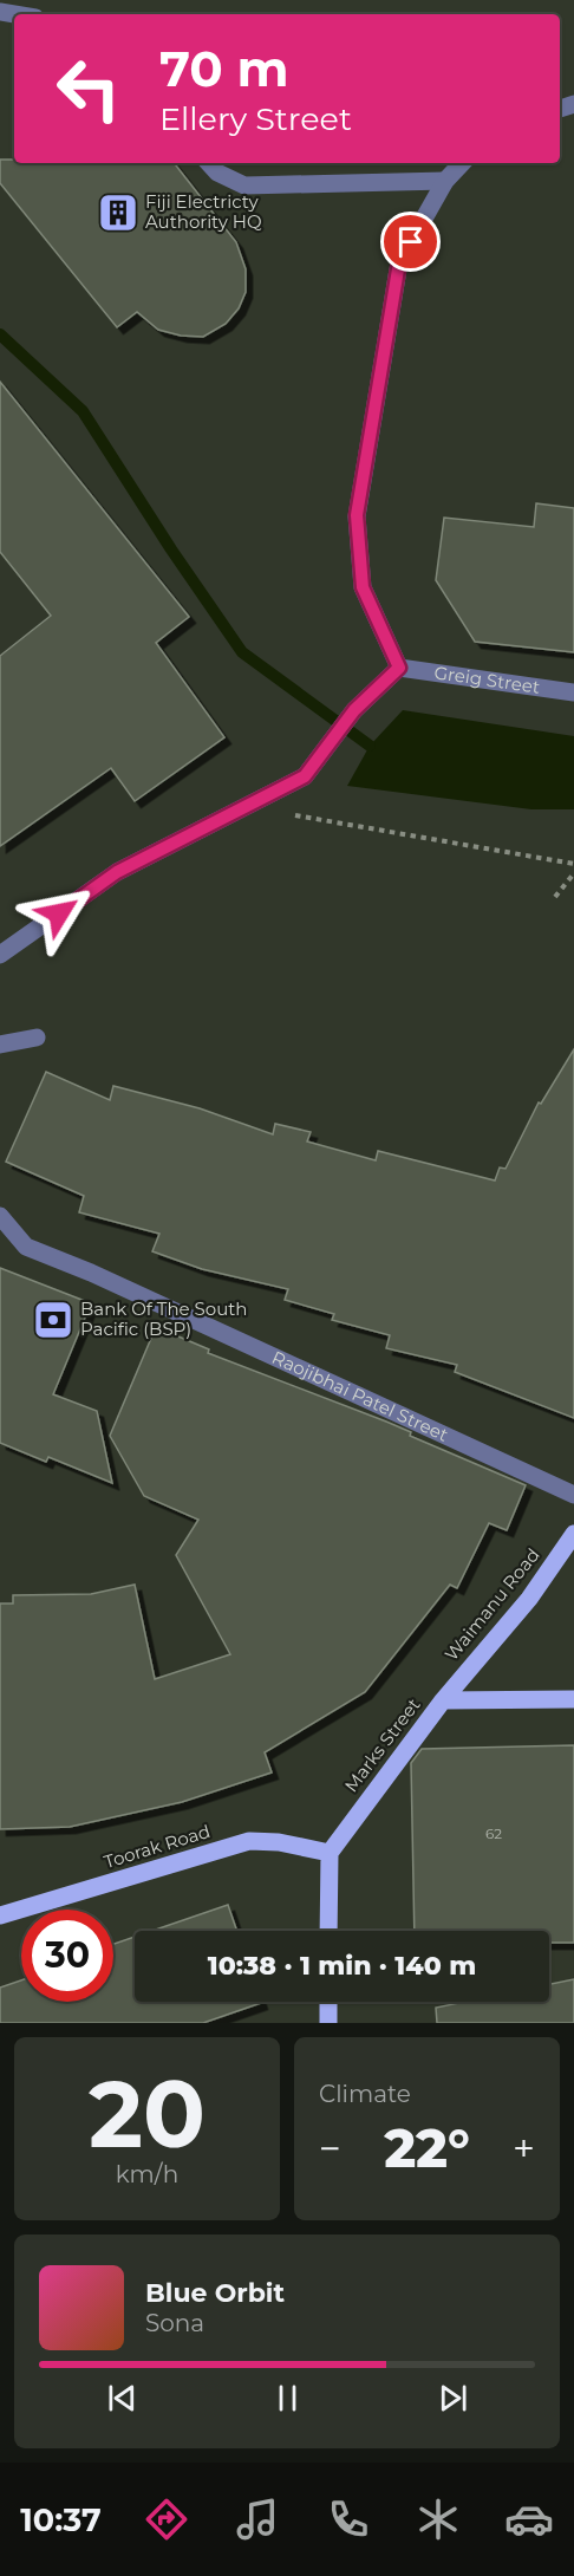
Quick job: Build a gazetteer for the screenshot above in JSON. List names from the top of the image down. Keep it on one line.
{"streets":{"main road":["Waimanu Road","Marks Street","Toorak Road"],"street":["Greig Street","Raojibhai Patel Street"]},"crossings":[["Waimanu Road","Marks Street"],["Marks Street","Toorak Road"]],"places":{"building":["Fiji Electricty Authority HQ"],"bank":["Bank Of The South Pacific (BSP)"]},"house_numbers":["62"],"page":{"turn":["70 m","Ellery Street"],"limit":"30","trip":"10:38 · 1 min · 140 m","tile":[["20","km/h"],"Climate"],"heat":["−","22°","+"],"song":["Blue Orbit","Sona"],"tabs":"10:37"}}
